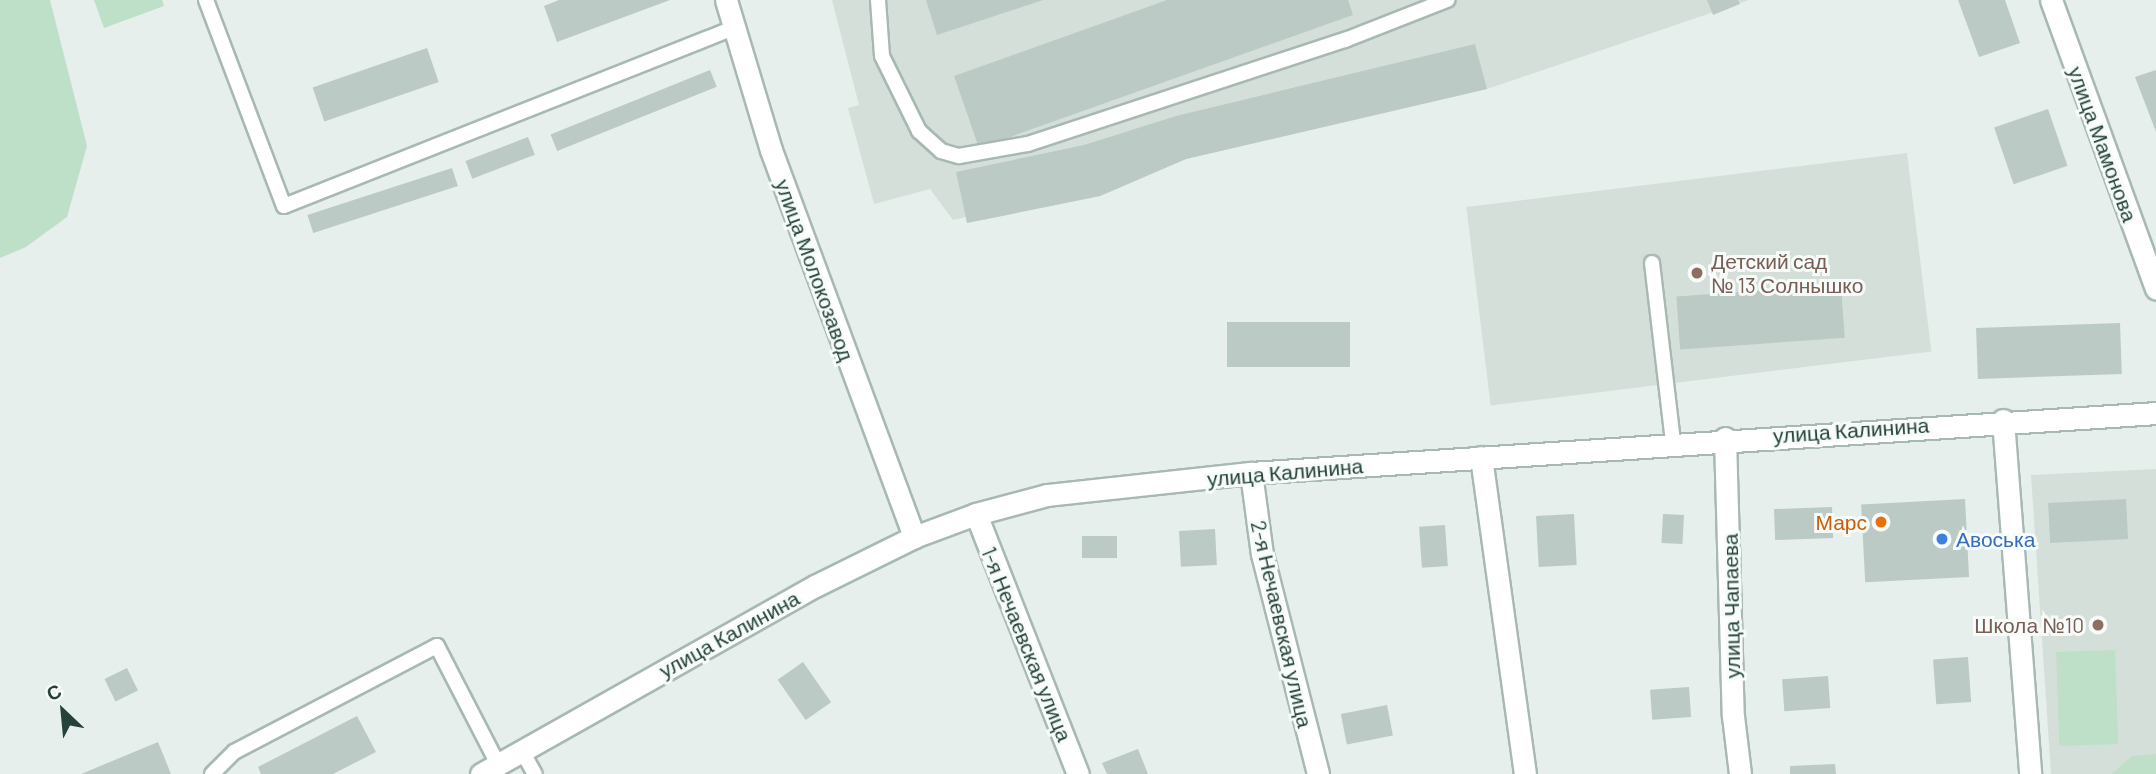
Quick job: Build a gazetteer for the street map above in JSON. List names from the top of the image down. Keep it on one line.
{"streets":{"street":["улица Мамонова","улица Молокозавод","улица Калинина","улица Чапаева","2-я Нечаевская улица","1-я Нечаевская улица"]},"crossings":[["улица Молокозавод","улица Калинина"],["улица Калинина","улица Чапаева"],["улица Калинина","2-я Нечаевская улица"],["улица Калинина","1-я Нечаевская улица"]],"places":["Детский сад № 13 Солнышко","Марс","Авоська","Школа №10"],"north":"top left"}
